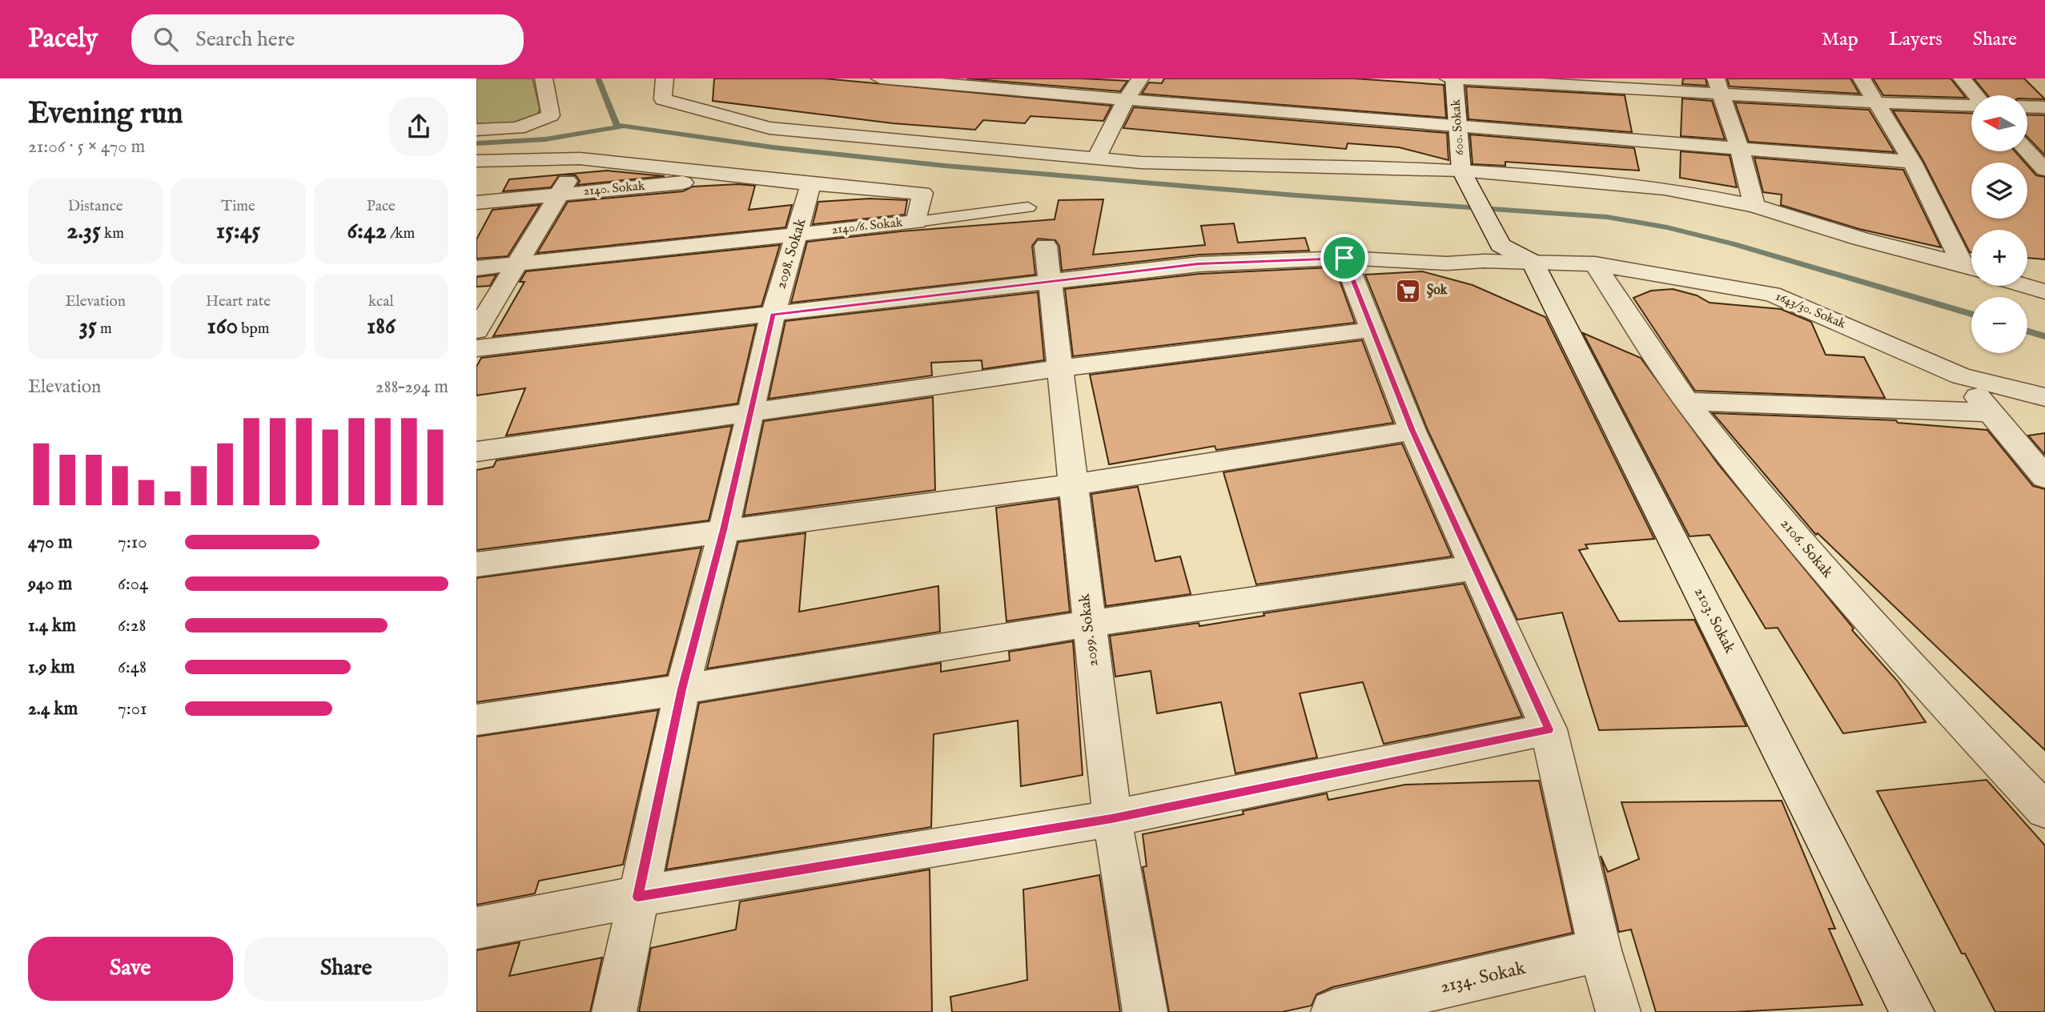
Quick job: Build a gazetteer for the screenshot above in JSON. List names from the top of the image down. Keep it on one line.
{"streets":{"street":["600. Sokak","2140. Sokak","2140/6. Sokak","2098. Sokak","1643/30. Sokak","2106. Sokak","2103. Sokak","2099. Sokak","2134. Sokak"]},"crossings":[["2140. Sokak","2140/6. Sokak"],["2140/6. Sokak","2098. Sokak"],["2098. Sokak","1643/30. Sokak"],["1643/30. Sokak","2106. Sokak"],["1643/30. Sokak","2103. Sokak"],["1643/30. Sokak","2099. Sokak"]],"places":{"supermarket":["Şok"]},"north":"left","page":{"header":"Pacely","search":"Search here","nav":["Map","Layers","Share"],"heading":["Evening run","21:06 · 5 × 470 m"],"map_buttons":["+","−"],"stats":[["Distance","2.35 km"],["Time","15:45"],["Pace","6:42 /km"],["Elevation","35 m"],["Heart rate","160 bpm"],["kcal","186"]],"chart":["Elevation","288–294 m"],"list":[{"name":"470 m","note":"7:10"},{"name":"940 m","note":"6:04"},{"name":"1.4 km","note":"6:28"},{"name":"1.9 km","note":"6:48"},{"name":"2.4 km","note":"7:01"}],"buttons":["Save","Share"]}}
